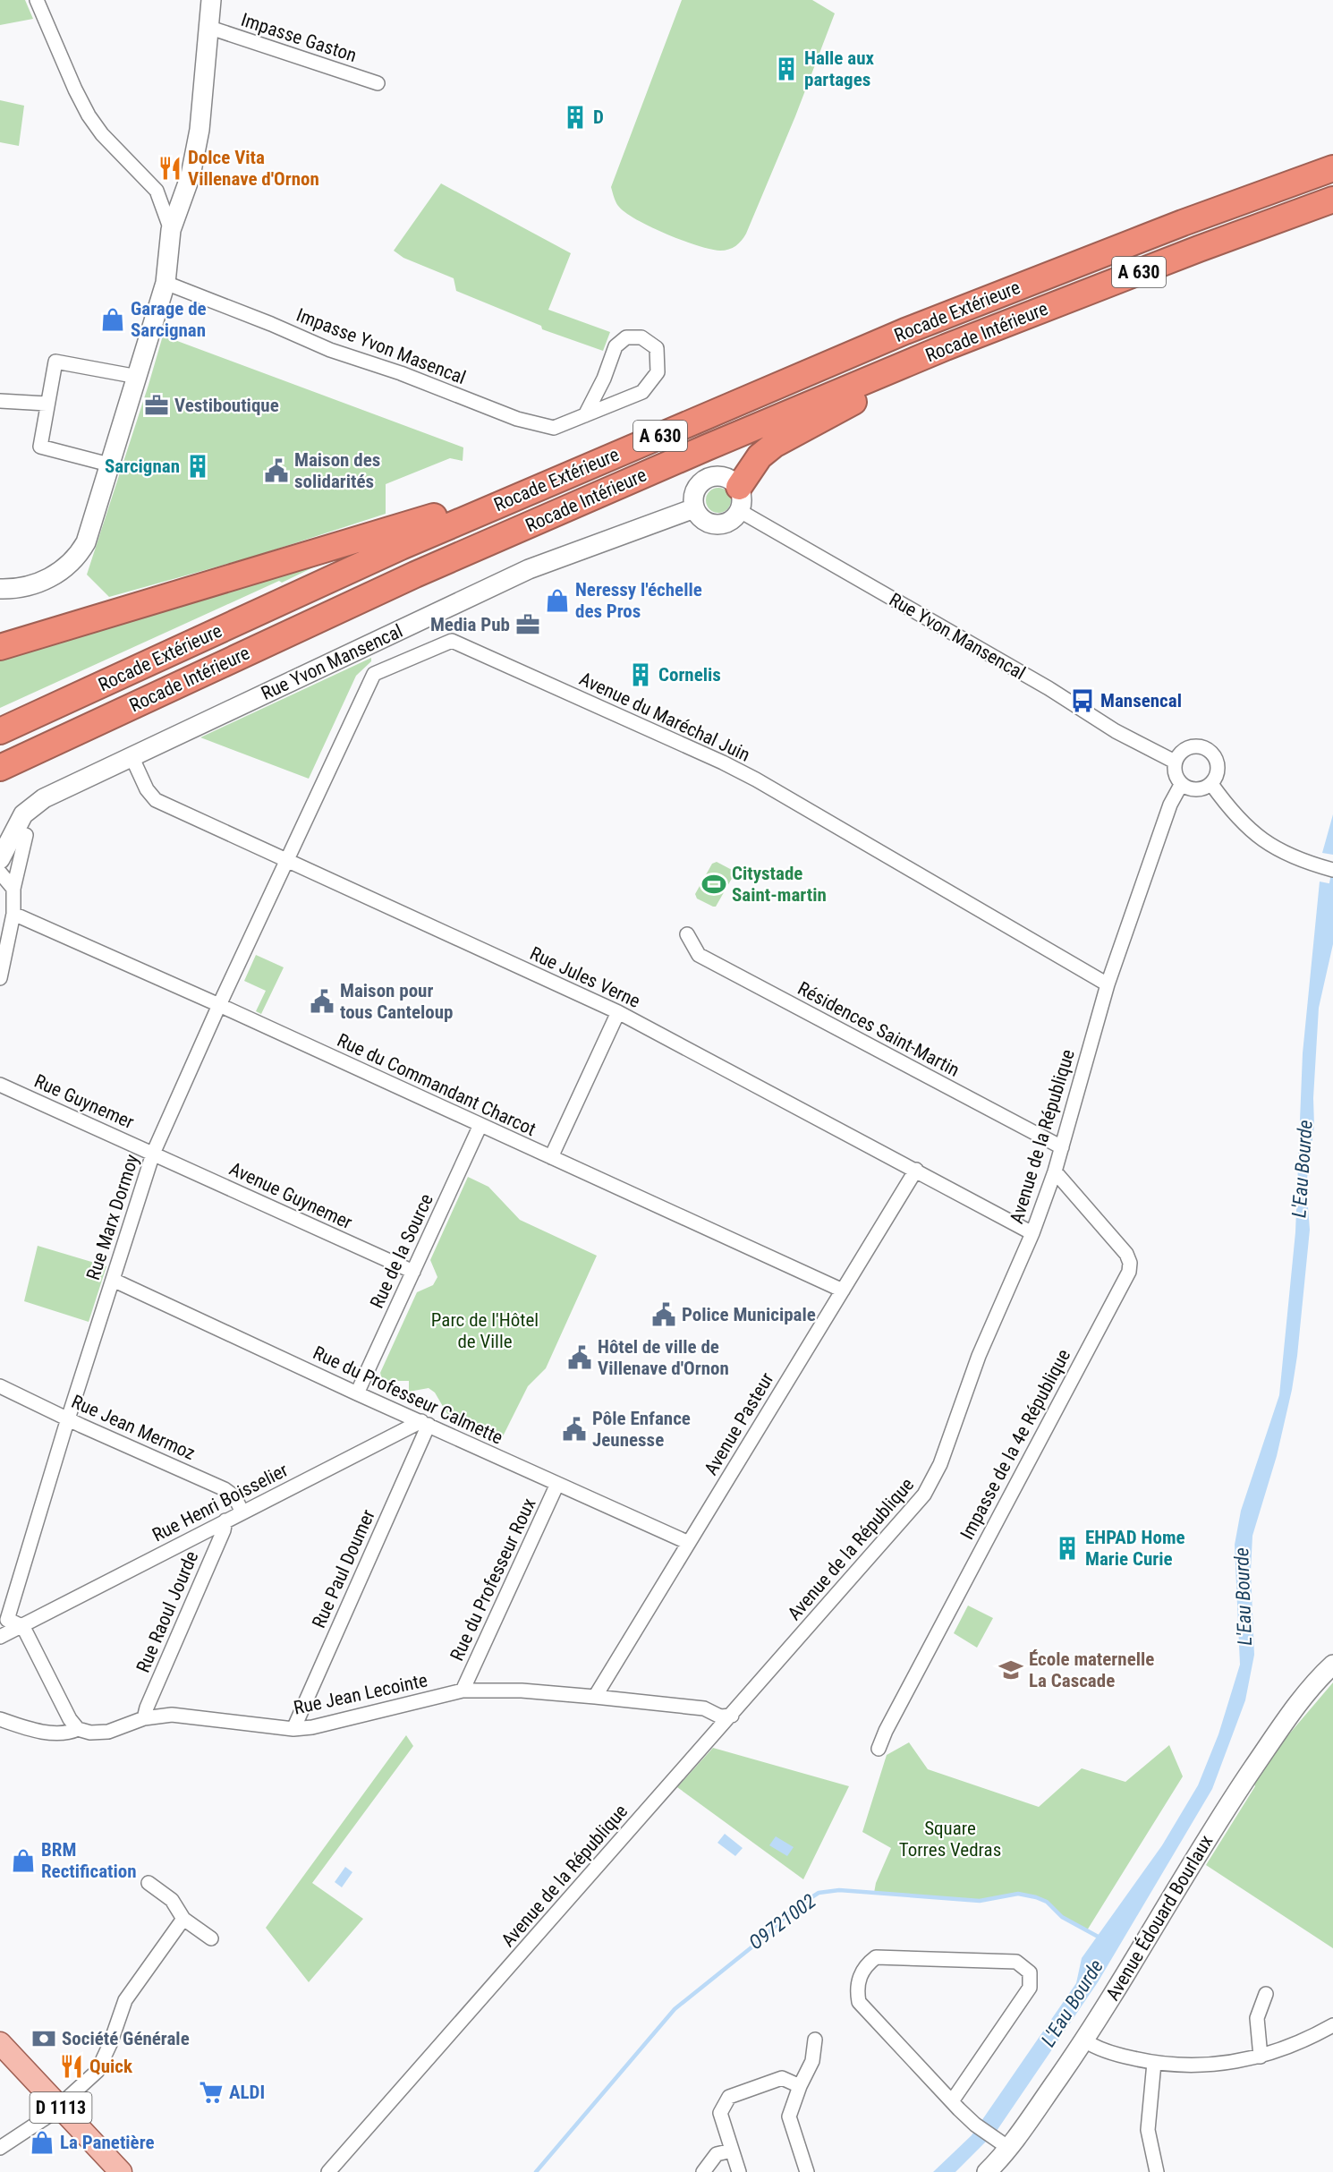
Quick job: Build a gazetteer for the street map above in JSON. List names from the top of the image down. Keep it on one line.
{"streets":{"highway":["A 630","Rocade Extérieure","Rocade Intérieure"],"main road":["D 1113"],"street":["Impasse Gaston","Impasse Yvon Masencal","Rue Yvon Mansencal","Avenue du Maréchal Juin","Rue Jules Verne","Résidences Saint-Martin","Rue du Commandant Charcot","Rue Guynemer","Avenue de la République","Avenue Guynemer","Rue Marx Dormoy","Rue de la Source","Rue du Professeur Calmette","Avenue Pasteur","Rue Jean Mermoz","Impasse de la 4e République","Rue Henri Boisselier","Rue Paul Doumer","Rue du Professeur Roux","Rue Raoul Jourde","Rue Jean Lecointe","Avenue Édouard Bourlaux"]},"crossings":[["Rue Yvon Mansencal","Rue Jules Verne"],["Rue Yvon Mansencal","Avenue de la République"],["Avenue du Maréchal Juin","Rue Jules Verne"],["Avenue du Maréchal Juin","Avenue de la République"],["Avenue du Maréchal Juin","Rue Marx Dormoy"],["Rue Jules Verne","Avenue de la République"],["Rue Jules Verne","Rue Marx Dormoy"],["Rue Jules Verne","Avenue Pasteur"],["Résidences Saint-Martin","Avenue de la République"],["Rue du Commandant Charcot","Rue Marx Dormoy"],["Rue du Commandant Charcot","Rue de la Source"],["Rue du Commandant Charcot","Avenue Pasteur"],["Rue Guynemer","Avenue Guynemer"],["Rue Guynemer","Rue Marx Dormoy"],["Avenue de la République","Impasse de la 4e République"],["Avenue de la République","Rue Jean Lecointe"],["Avenue Guynemer","Rue Marx Dormoy"],["Avenue Guynemer","Rue de la Source"],["Rue Marx Dormoy","Rue du Professeur Calmette"],["Rue Marx Dormoy","Rue Jean Mermoz"],["Rue de la Source","Rue du Professeur Calmette"],["Rue du Professeur Calmette","Avenue Pasteur"],["Rue du Professeur Calmette","Rue Henri Boisselier"],["Rue du Professeur Calmette","Rue Paul Doumer"],["Rue du Professeur Calmette","Rue du Professeur Roux"],["Avenue Pasteur","Rue Jean Lecointe"],["Rue Jean Mermoz","Rue Henri Boisselier"],["Rue Henri Boisselier","Rue Paul Doumer"],["Rue Henri Boisselier","Rue Raoul Jourde"],["Rue Paul Doumer","Rue Jean Lecointe"],["Rue du Professeur Roux","Rue Jean Lecointe"],["Rue Raoul Jourde","Rue Jean Lecointe"]],"water":["L'Eau Bourde","O9721002"],"parks":["Parc de l'Hôtel de Ville","Square Torres Vedras"],"places":{"building":["Halle aux partages","D","Sarcignan","Cornelis","EHPAD Home Marie Curie"],"restaurant":["Dolce Vita Villenave d'Ornon","Quick"],"shop":["Garage de Sarcignan","Neressy l'échelle des Pros","BRM Rectification","La Panetière"],"office":["Vestiboutique","Media Pub"],"public building":["Maison des solidarités","Maison pour tous Canteloup","Police Municipale","Hôtel de ville de Villenave d'Ornon","Pôle Enfance Jeunesse"],"bus stop":["Mansencal"],"sports":["Citystade Saint-martin"],"school or university":["École maternelle La Cascade"],"bank":["Société Générale"],"supermarket":["ALDI"]}}
